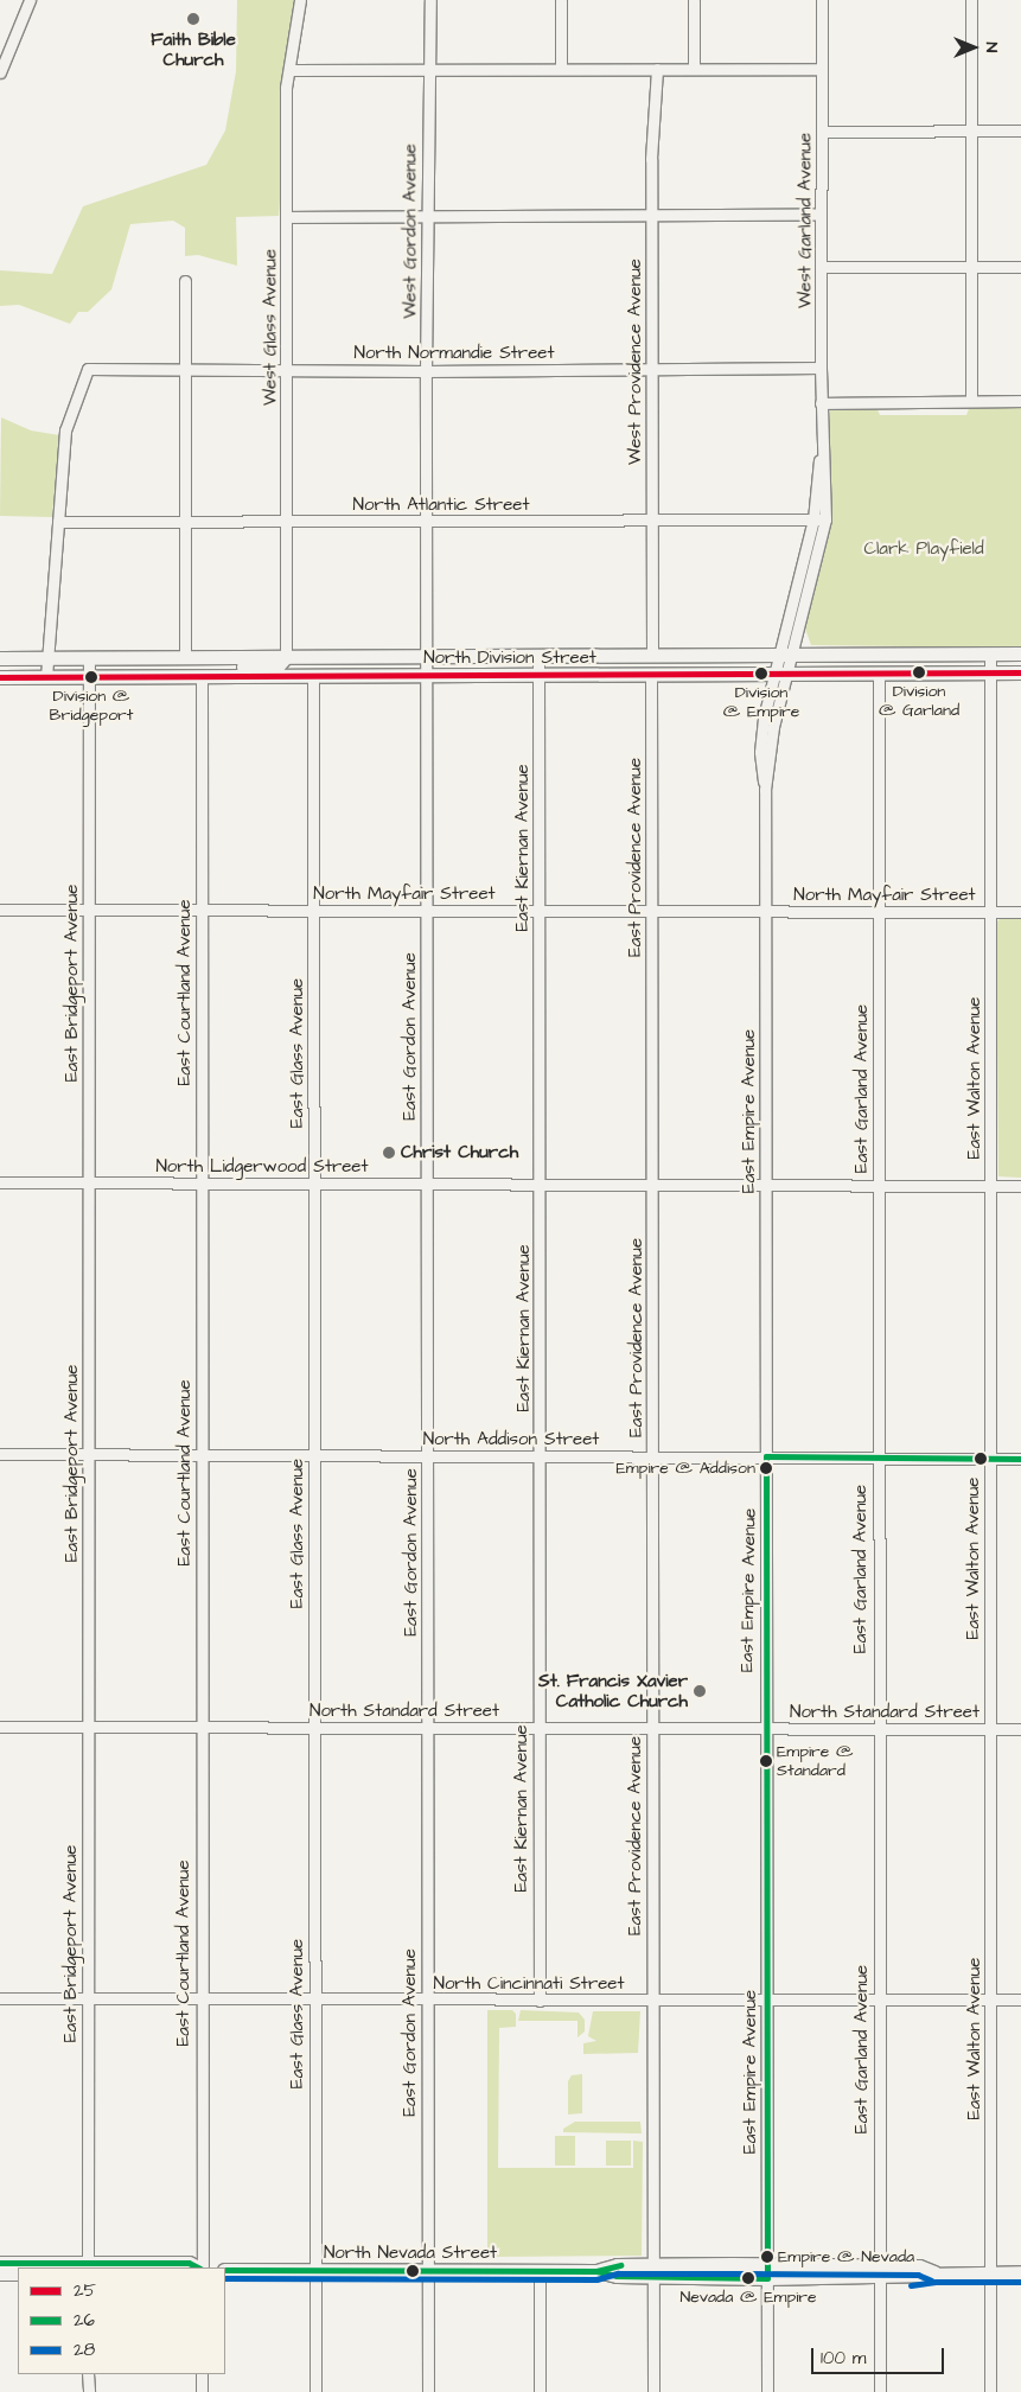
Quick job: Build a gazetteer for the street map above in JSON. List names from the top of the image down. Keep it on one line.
{"streets":{"main road":["North Division Street","North Nevada Street"],"street":["West Garland Avenue","West Gordon Avenue","West Glass Avenue","North Normandie Street","West Providence Avenue","North Atlantic Street","East Kiernan Avenue","East Providence Avenue","North Mayfair Street","East Bridgeport Avenue","East Courtland Avenue","East Gordon Avenue","East Glass Avenue","East Walton Avenue","East Garland Avenue","East Empire Avenue","North Lidgerwood Street","North Addison Street","North Standard Street","North Cincinnati Street"]},"crossings":[["West Garland Avenue","North Normandie Street"],["West Garland Avenue","North Atlantic Street"],["West Garland Avenue","North Division Street"],["West Garland Avenue","East Empire Avenue"],["West Gordon Avenue","North Normandie Street"],["West Gordon Avenue","North Atlantic Street"],["West Gordon Avenue","North Division Street"],["West Gordon Avenue","East Gordon Avenue"],["West Glass Avenue","North Normandie Street"],["West Glass Avenue","North Atlantic Street"],["West Glass Avenue","North Division Street"],["North Normandie Street","West Providence Avenue"],["North Normandie Street","North Atlantic Street"],["West Providence Avenue","North Atlantic Street"],["West Providence Avenue","North Division Street"],["North Division Street","East Kiernan Avenue"],["North Division Street","East Providence Avenue"],["North Division Street","East Bridgeport Avenue"],["North Division Street","East Courtland Avenue"],["North Division Street","East Gordon Avenue"],["North Division Street","East Glass Avenue"],["North Division Street","East Walton Avenue"],["North Division Street","East Garland Avenue"],["North Division Street","East Empire Avenue"],["East Kiernan Avenue","North Mayfair Street"],["East Kiernan Avenue","North Lidgerwood Street"],["East Kiernan Avenue","North Addison Street"],["East Kiernan Avenue","North Standard Street"],["East Kiernan Avenue","North Cincinnati Street"],["East Providence Avenue","North Mayfair Street"],["East Providence Avenue","North Lidgerwood Street"],["East Providence Avenue","North Addison Street"],["East Providence Avenue","North Standard Street"],["East Providence Avenue","North Cincinnati Street"],["East Providence Avenue","North Nevada Street"],["North Mayfair Street","East Bridgeport Avenue"],["North Mayfair Street","East Courtland Avenue"],["North Mayfair Street","East Gordon Avenue"],["North Mayfair Street","East Glass Avenue"],["North Mayfair Street","East Walton Avenue"],["North Mayfair Street","East Garland Avenue"],["North Mayfair Street","East Empire Avenue"],["East Bridgeport Avenue","North Lidgerwood Street"],["East Bridgeport Avenue","North Addison Street"],["East Bridgeport Avenue","North Standard Street"],["East Bridgeport Avenue","North Cincinnati Street"],["East Courtland Avenue","North Lidgerwood Street"],["East Courtland Avenue","North Addison Street"],["East Courtland Avenue","North Standard Street"],["East Courtland Avenue","North Cincinnati Street"],["East Gordon Avenue","North Lidgerwood Street"],["East Gordon Avenue","North Addison Street"],["East Gordon Avenue","North Standard Street"],["East Gordon Avenue","North Cincinnati Street"],["East Gordon Avenue","North Nevada Street"],["East Glass Avenue","North Lidgerwood Street"],["East Glass Avenue","North Addison Street"],["East Glass Avenue","North Standard Street"],["East Glass Avenue","North Cincinnati Street"],["East Glass Avenue","North Nevada Street"],["East Walton Avenue","North Lidgerwood Street"],["East Walton Avenue","North Addison Street"],["East Walton Avenue","North Standard Street"],["East Walton Avenue","North Cincinnati Street"],["East Walton Avenue","North Nevada Street"],["East Garland Avenue","North Lidgerwood Street"],["East Garland Avenue","North Addison Street"],["East Garland Avenue","North Standard Street"],["East Garland Avenue","North Cincinnati Street"],["East Garland Avenue","North Nevada Street"],["East Empire Avenue","North Lidgerwood Street"],["East Empire Avenue","North Addison Street"],["East Empire Avenue","North Standard Street"],["East Empire Avenue","North Cincinnati Street"],["East Empire Avenue","North Nevada Street"]],"parks":["Clark Playfield"],"places":["Faith Bible Church","Division @ Garland","Division @ Empire","Division @ Bridgeport","Christ Church","Empire @ Addison","St. Francis Xavier Catholic Church","Empire @ Standard","Empire @ Nevada","Nevada @ Empire"],"lines":["transit line 25","transit line 26","transit line 28"],"legend":["25","26","28"],"scale_bar":"100 m","north":"right"}
